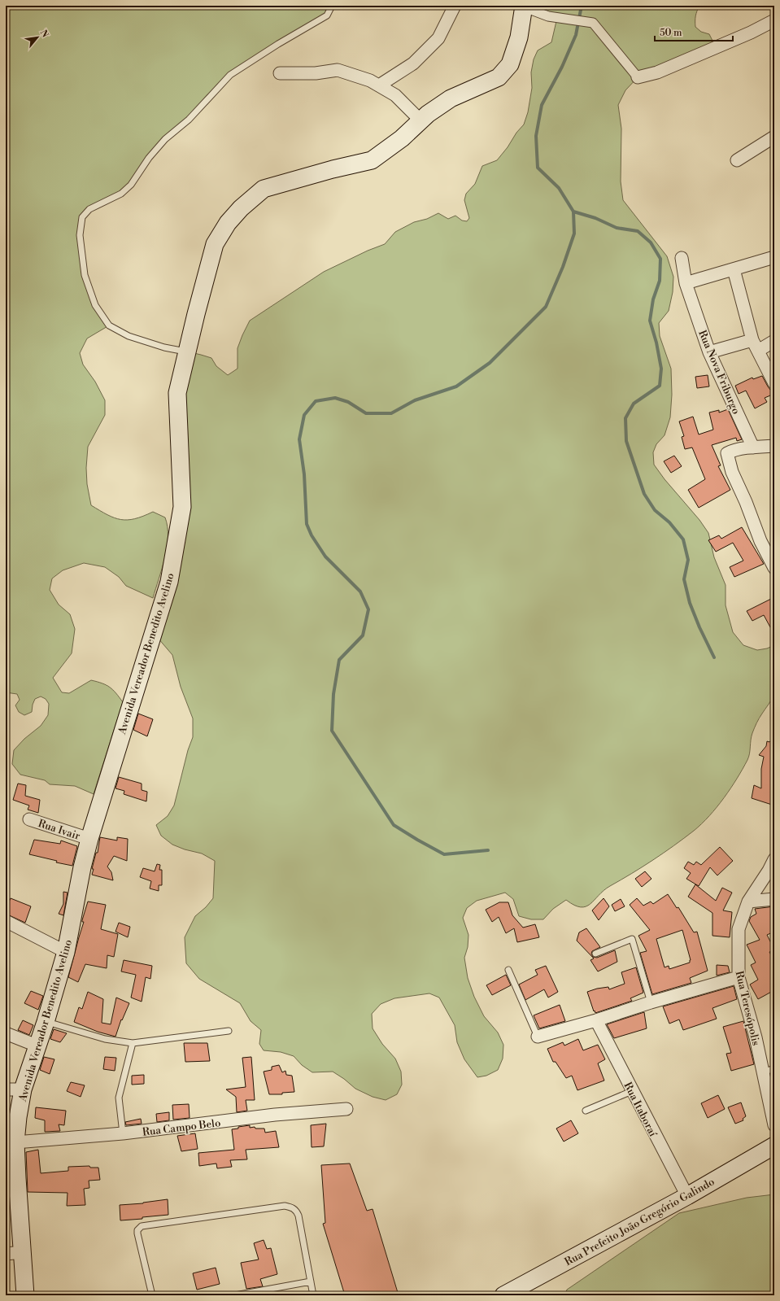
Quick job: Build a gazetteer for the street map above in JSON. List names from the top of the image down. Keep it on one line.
{"streets":{"main road":["Avenida Vereador Benedito Avelino","Rua Prefeito João Gregório Galindo"],"street":["Rua Nova Friburgo","Rua Ivair","Rua Teresópolis","Rua Itaboraí","Rua Campo Belo"]},"crossings":[["Avenida Vereador Benedito Avelino","Rua Ivair"],["Avenida Vereador Benedito Avelino","Rua Campo Belo"],["Rua Itaboraí","Rua Prefeito João Gregório Galindo"]],"scale_bar":"50 m","north":"top right"}
